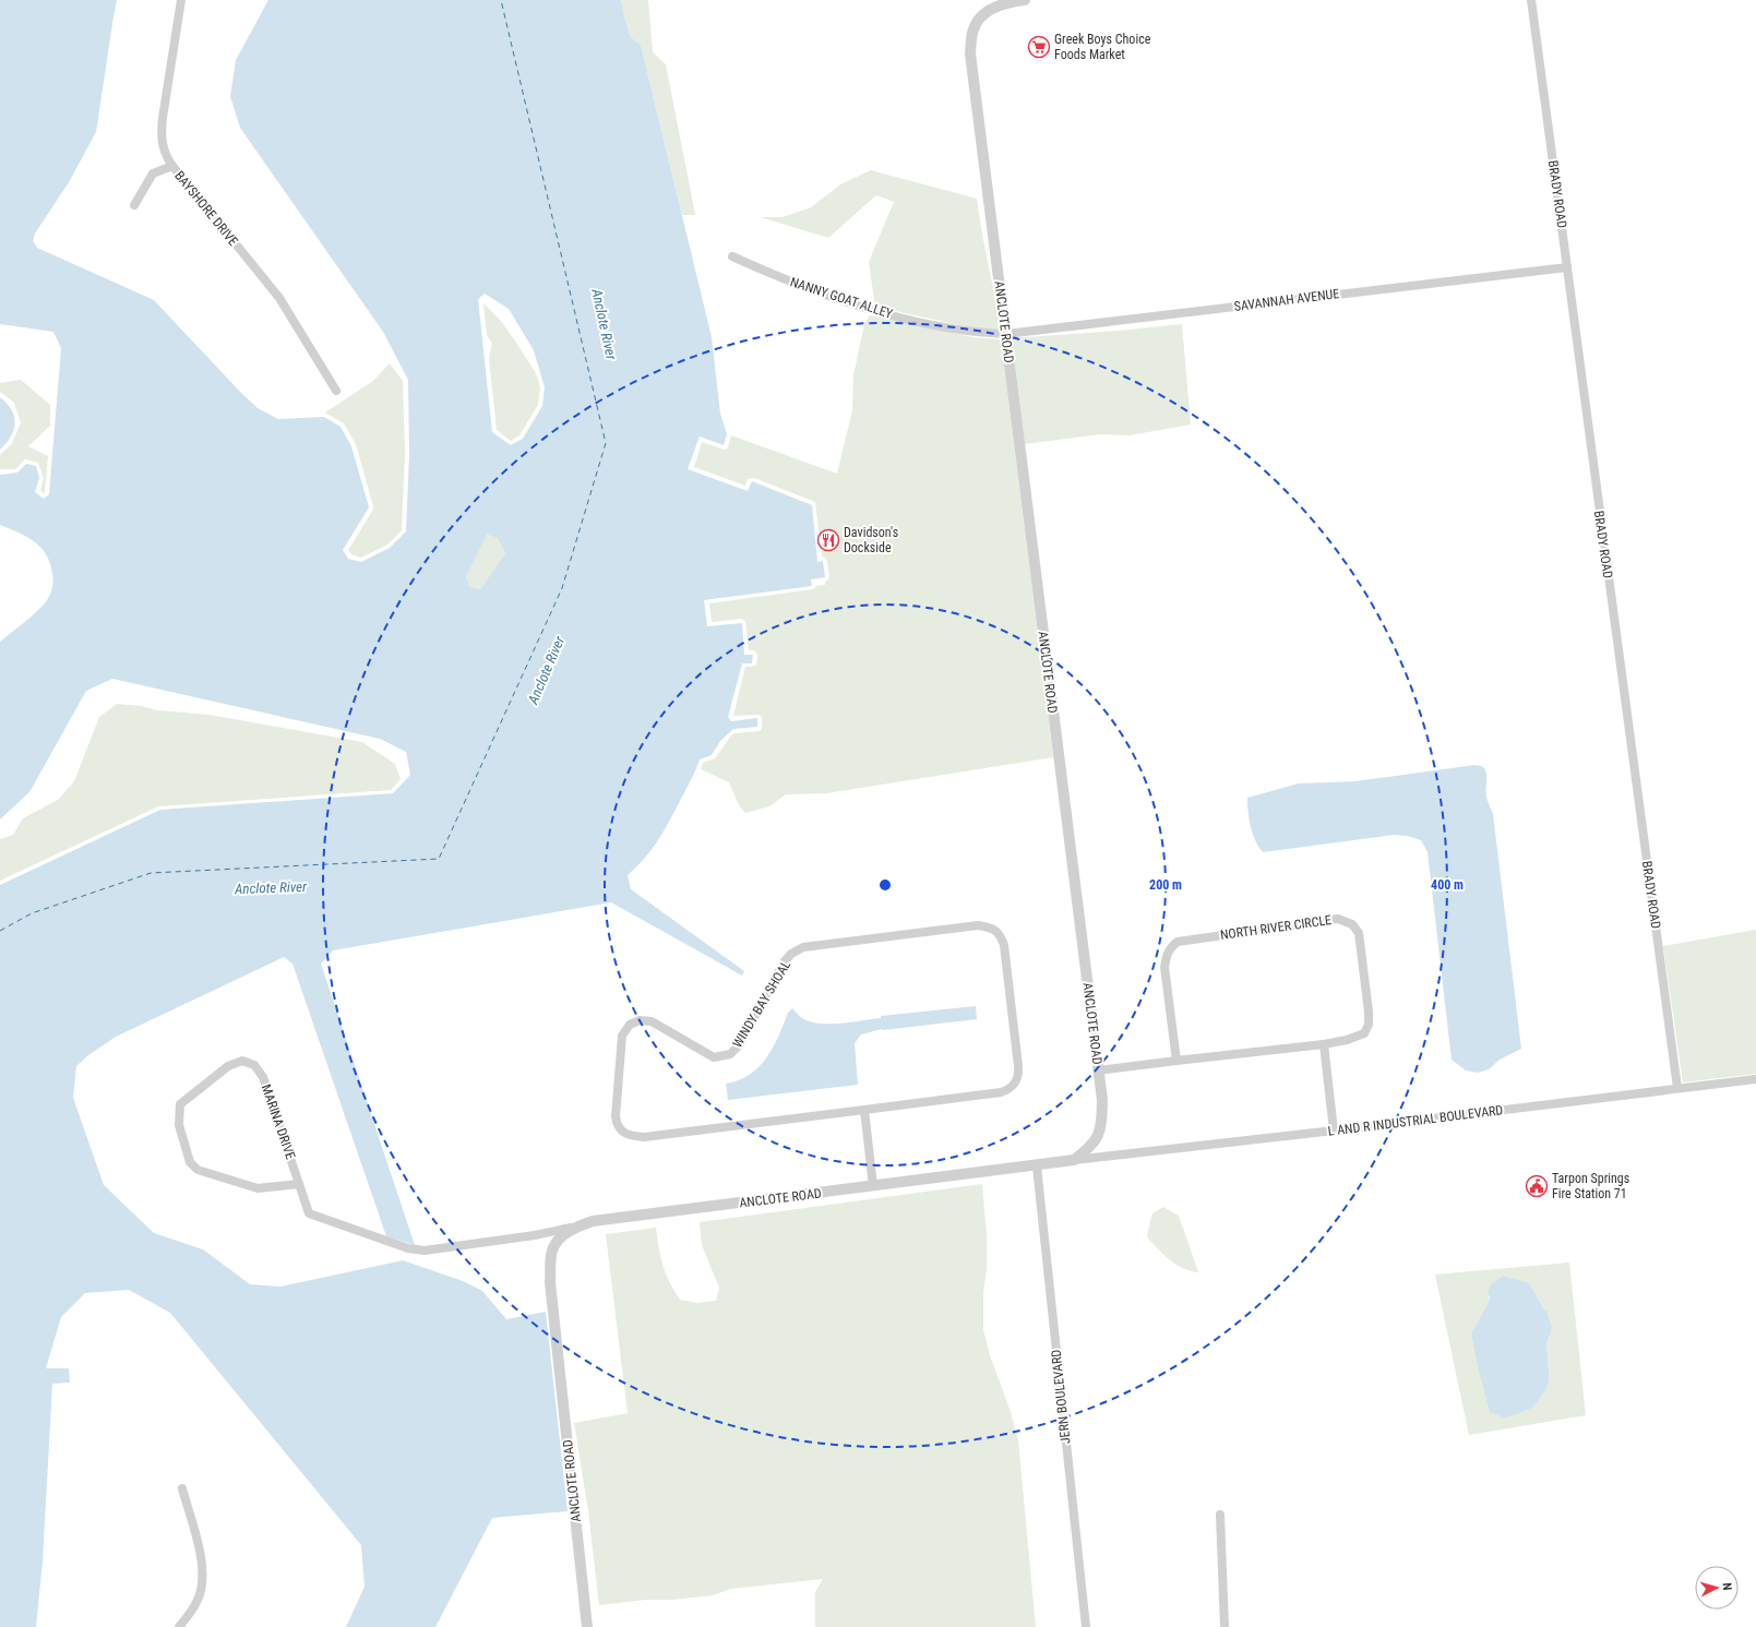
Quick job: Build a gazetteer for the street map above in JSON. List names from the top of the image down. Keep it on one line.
{"streets":{"street":["BRADY ROAD","BAYSHORE DRIVE","NANNY GOAT ALLEY","SAVANNAH AVENUE","ANCLOTE ROAD","NORTH RIVER CIRCLE","WINDY BAY SHOAL","L AND R INDUSTRIAL BOULEVARD","MARINA DRIVE","JERN BOULEVARD"]},"crossings":[["BRADY ROAD","SAVANNAH AVENUE"],["BRADY ROAD","L AND R INDUSTRIAL BOULEVARD"],["NANNY GOAT ALLEY","SAVANNAH AVENUE"],["NANNY GOAT ALLEY","ANCLOTE ROAD"],["SAVANNAH AVENUE","ANCLOTE ROAD"],["ANCLOTE ROAD","NORTH RIVER CIRCLE"],["ANCLOTE ROAD","L AND R INDUSTRIAL BOULEVARD"],["ANCLOTE ROAD","MARINA DRIVE"],["ANCLOTE ROAD","JERN BOULEVARD"]],"water":["Anclote River"],"places":{"supermarket":["Greek Boys Choice Foods Market"],"restaurant":["Davidson's Dockside"],"public building":["Tarpon Springs Fire Station 71"]},"north":"right","rings":["200 m","400 m"]}
